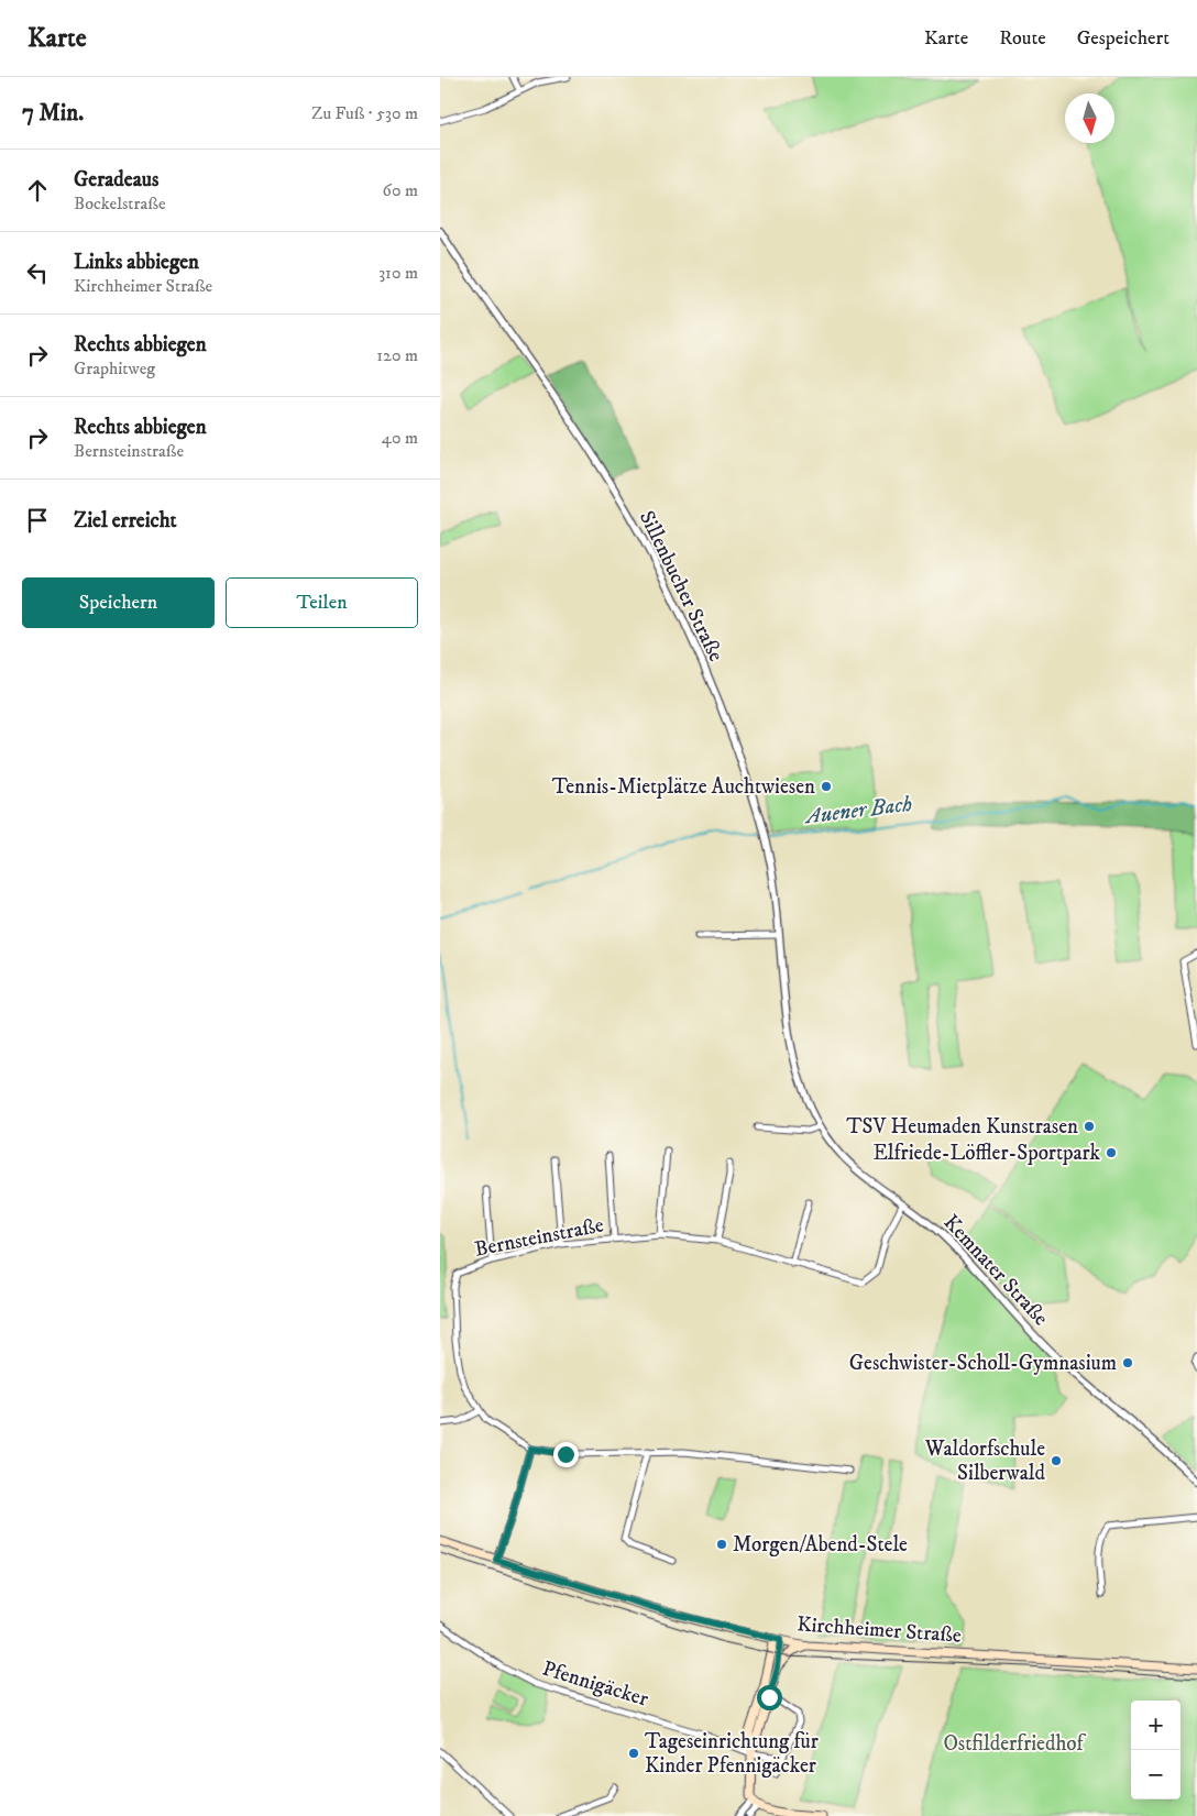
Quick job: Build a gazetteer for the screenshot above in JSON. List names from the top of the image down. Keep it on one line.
{"streets":{"main road":["Kirchheimer Straße"],"street":["Sillenbucher Straße","Bernsteinstraße","Kemnater Straße","Pfennigäcker"]},"crossings":[["Sillenbucher Straße","Kemnater Straße"],["Bernsteinstraße","Kemnater Straße"]],"water":["Auener Bach"],"parks":["Ostfilderfriedhof"],"places":["Tennis-Mietplätze Auchtwiesen","TSV Heumaden Kunstrasen","Elfriede-Löffler-Sportpark","Geschwister-Scholl-Gymnasium","Waldorfschule Silberwald","Morgen/Abend-Stele","Tageseinrichtung für Kinder Pfennigäcker"],"north":"bottom","page":{"header":"Karte","nav":["Karte","Route","Gespeichert"],"heading":["7 Min.","Zu Fuß · 530 m"],"list":[["Geradeaus","Bockelstraße","60 m"],["Links abbiegen","Kirchheimer Straße","310 m"],["Rechts abbiegen","Graphitweg","120 m"],["Rechts abbiegen","Bernsteinstraße","40 m"],"Ziel erreicht"],"buttons":["Speichern","Teilen"],"map_buttons":["+","−"]}}
